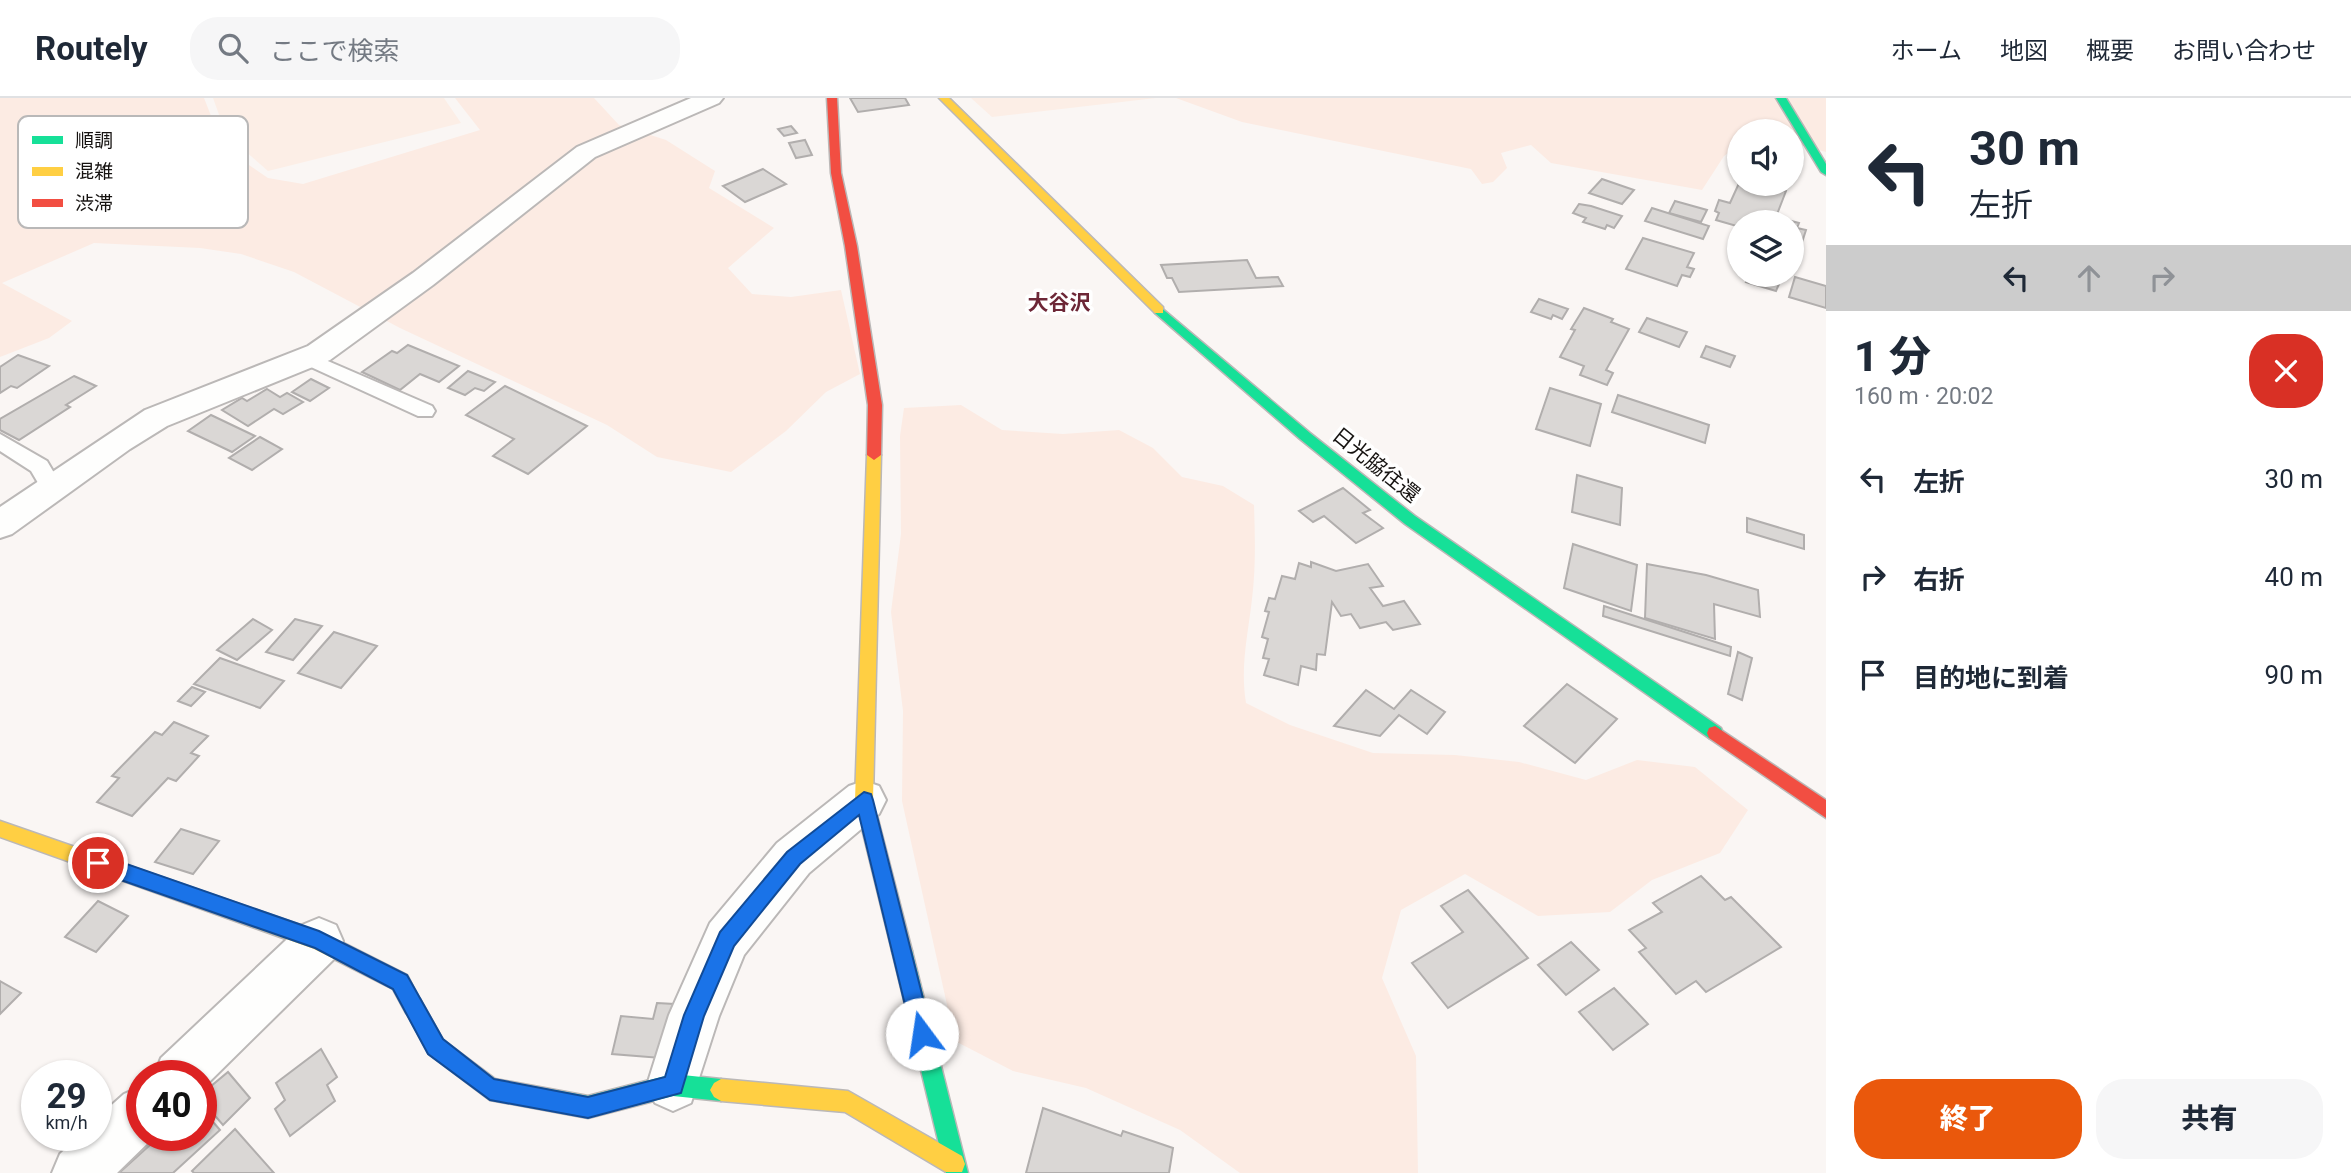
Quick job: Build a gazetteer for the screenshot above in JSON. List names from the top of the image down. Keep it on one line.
{"streets":{"main road":["日光脇往還"]},"districts":["大谷沢"],"legend":["順調","混雑","渋滞"],"page":{"header":"Routely","search":"ここで検索","nav":["ホーム","地図","概要","お問い合わせ"],"turn":["30 m","左折"],"heading":["1 分","160 m · 20:02"],"list":[{"name":"左折","value":"30 m"},{"name":"右折","value":"40 m"},{"name":"目的地に到着","value":"90 m"}],"speed":"29 km/h","limit":"40","buttons":["終了","共有"]}}
